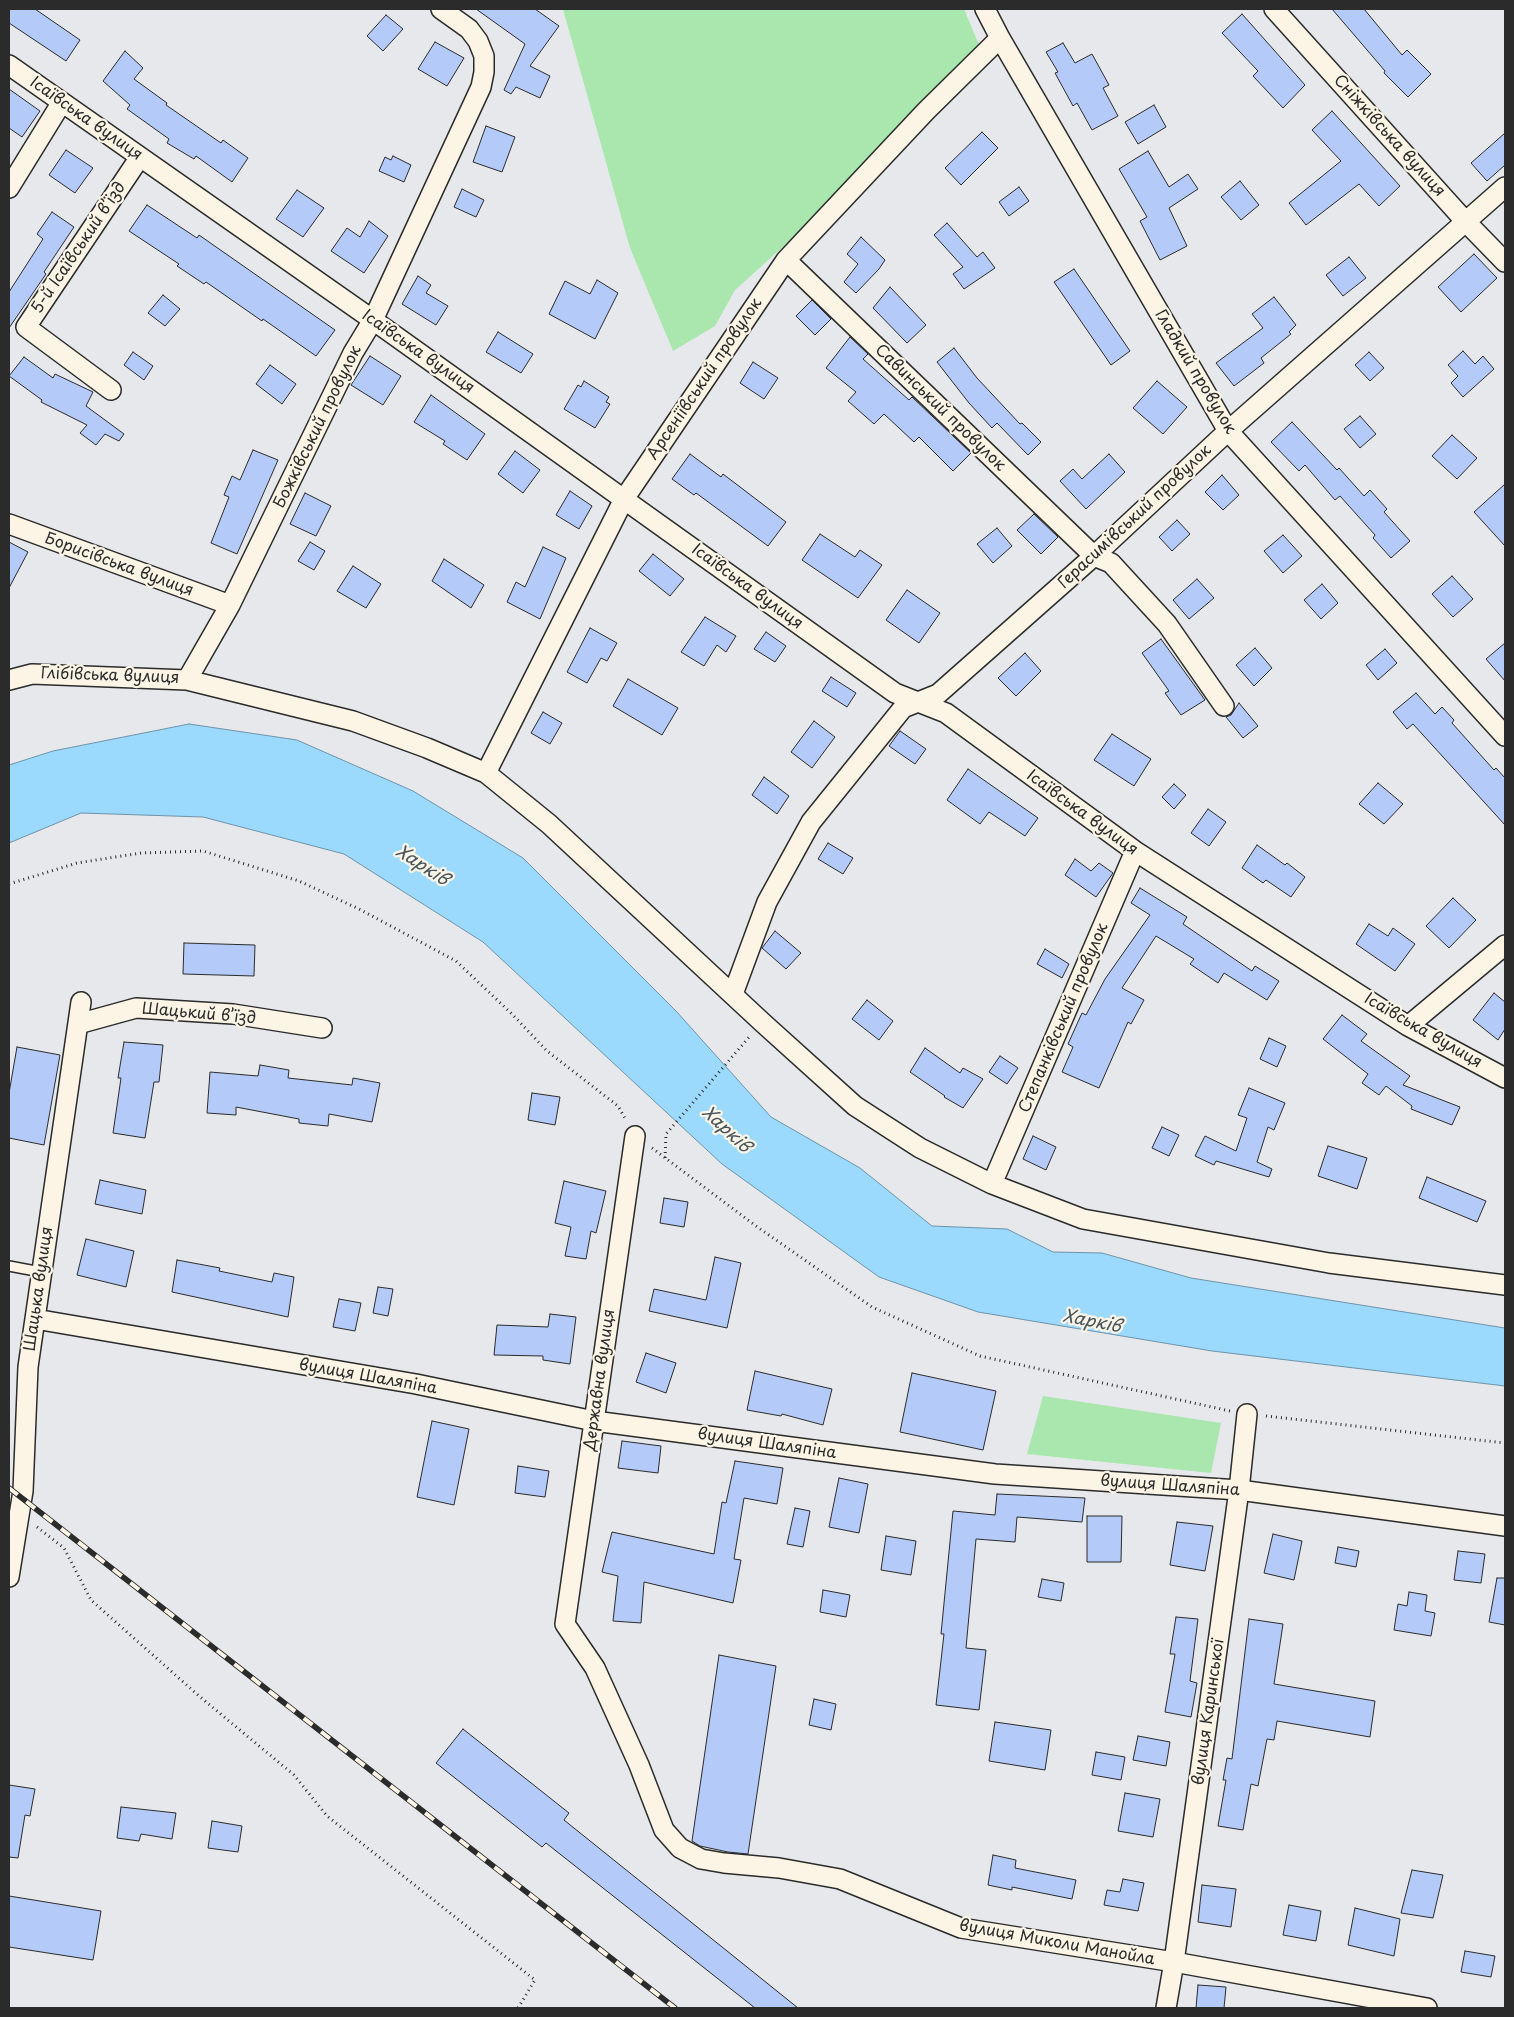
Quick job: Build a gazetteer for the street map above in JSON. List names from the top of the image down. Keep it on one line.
{"streets":{"street":["Ісаївська вулиця","Сніжківська вулиця","5-й Ісаївський в’їзд","Гладкий провулок","Арсеніївський провулок","Савинський провулок","Божківський провулок","Герасимівський провулок","Борисівська вулиця","Глібівська вулиця","Шацький в’їзд","Степанківський провулок","Шацька вулиця","вулиця Шаляпіна","Державна вулиця","вулиця Каринської","вулиця Миколи Манойла"]},"crossings":[["Ісаївська вулиця","5-й Ісаївський в’їзд"],["Ісаївська вулиця","Арсеніївський провулок"],["Ісаївська вулиця","Божківський провулок"],["Ісаївська вулиця","Герасимівський провулок"],["Ісаївська вулиця","Степанківський провулок"],["Сніжківська вулиця","Герасимівський провулок"],["Гладкий провулок","Арсеніївський провулок"],["Гладкий провулок","Герасимівський провулок"],["Арсеніївський провулок","Савинський провулок"],["Савинський провулок","Герасимівський провулок"],["Божківський провулок","Борисівська вулиця"],["Божківський провулок","Глібівська вулиця"],["Борисівська вулиця","Глібівська вулиця"],["Шацький в’їзд","Шацька вулиця"],["Шацька вулиця","вулиця Шаляпіна"],["вулиця Шаляпіна","Державна вулиця"],["вулиця Шаляпіна","вулиця Каринської"],["Державна вулиця","вулиця Миколи Манойла"],["вулиця Каринської","вулиця Миколи Манойла"]],"water":["Харків"]}
